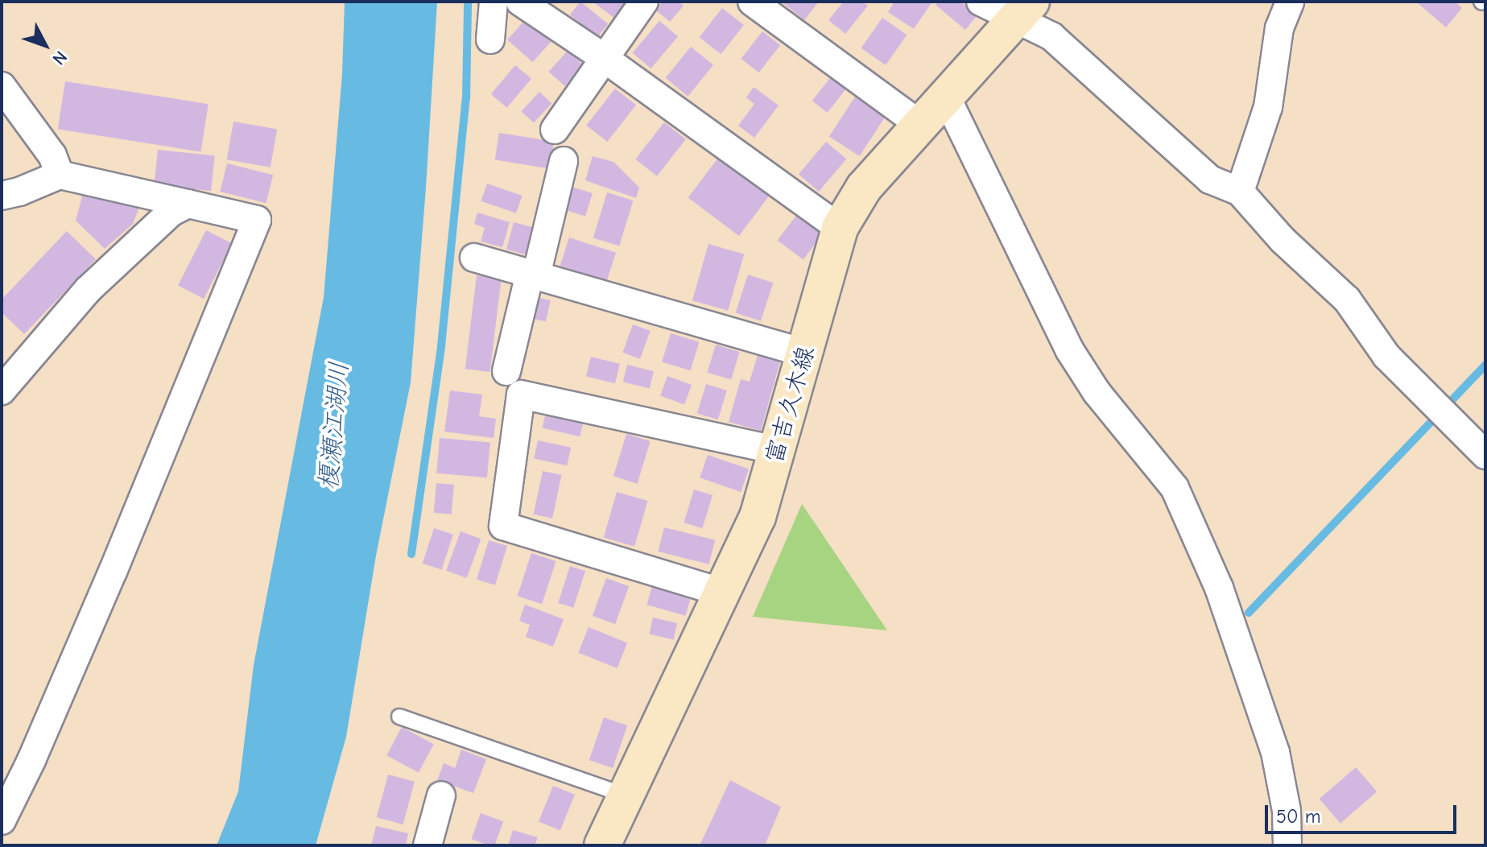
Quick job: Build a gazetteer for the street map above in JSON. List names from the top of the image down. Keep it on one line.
{"streets":{"main road":["富吉久木線"]},"water":["榎瀬江湖川"],"scale_bar":"50 m","north":"bottom right"}
